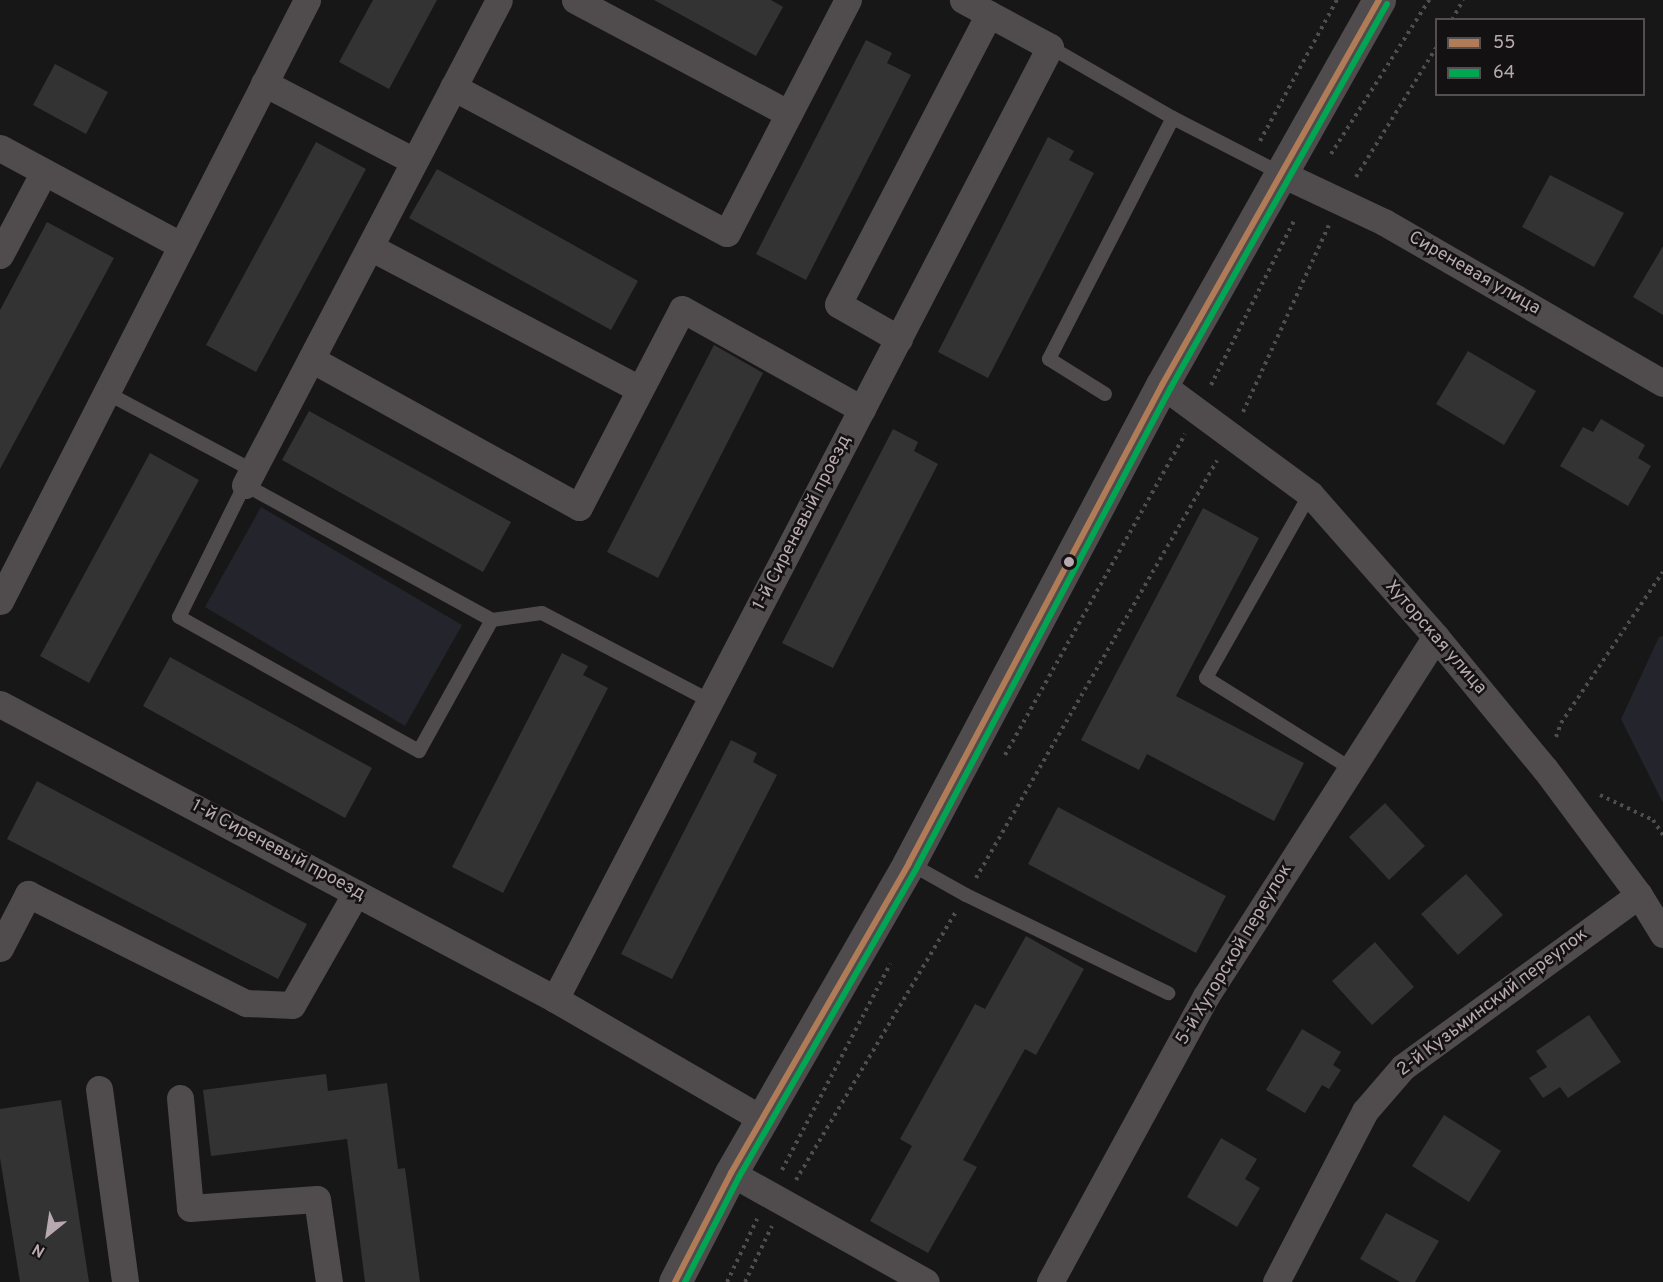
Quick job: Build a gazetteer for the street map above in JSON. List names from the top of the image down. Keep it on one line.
{"streets":{"street":["Сиреневая улица","1-й Сиреневый проезд","Хуторская улица","5-й Хуторской переулок","2-й Кузьминский переулок"]},"crossings":[["Хуторская улица","5-й Хуторской переулок"],["Хуторская улица","2-й Кузьминский переулок"]],"lines":["transit line 55","transit line 64"],"legend":["55","64"],"north":"bottom left"}
